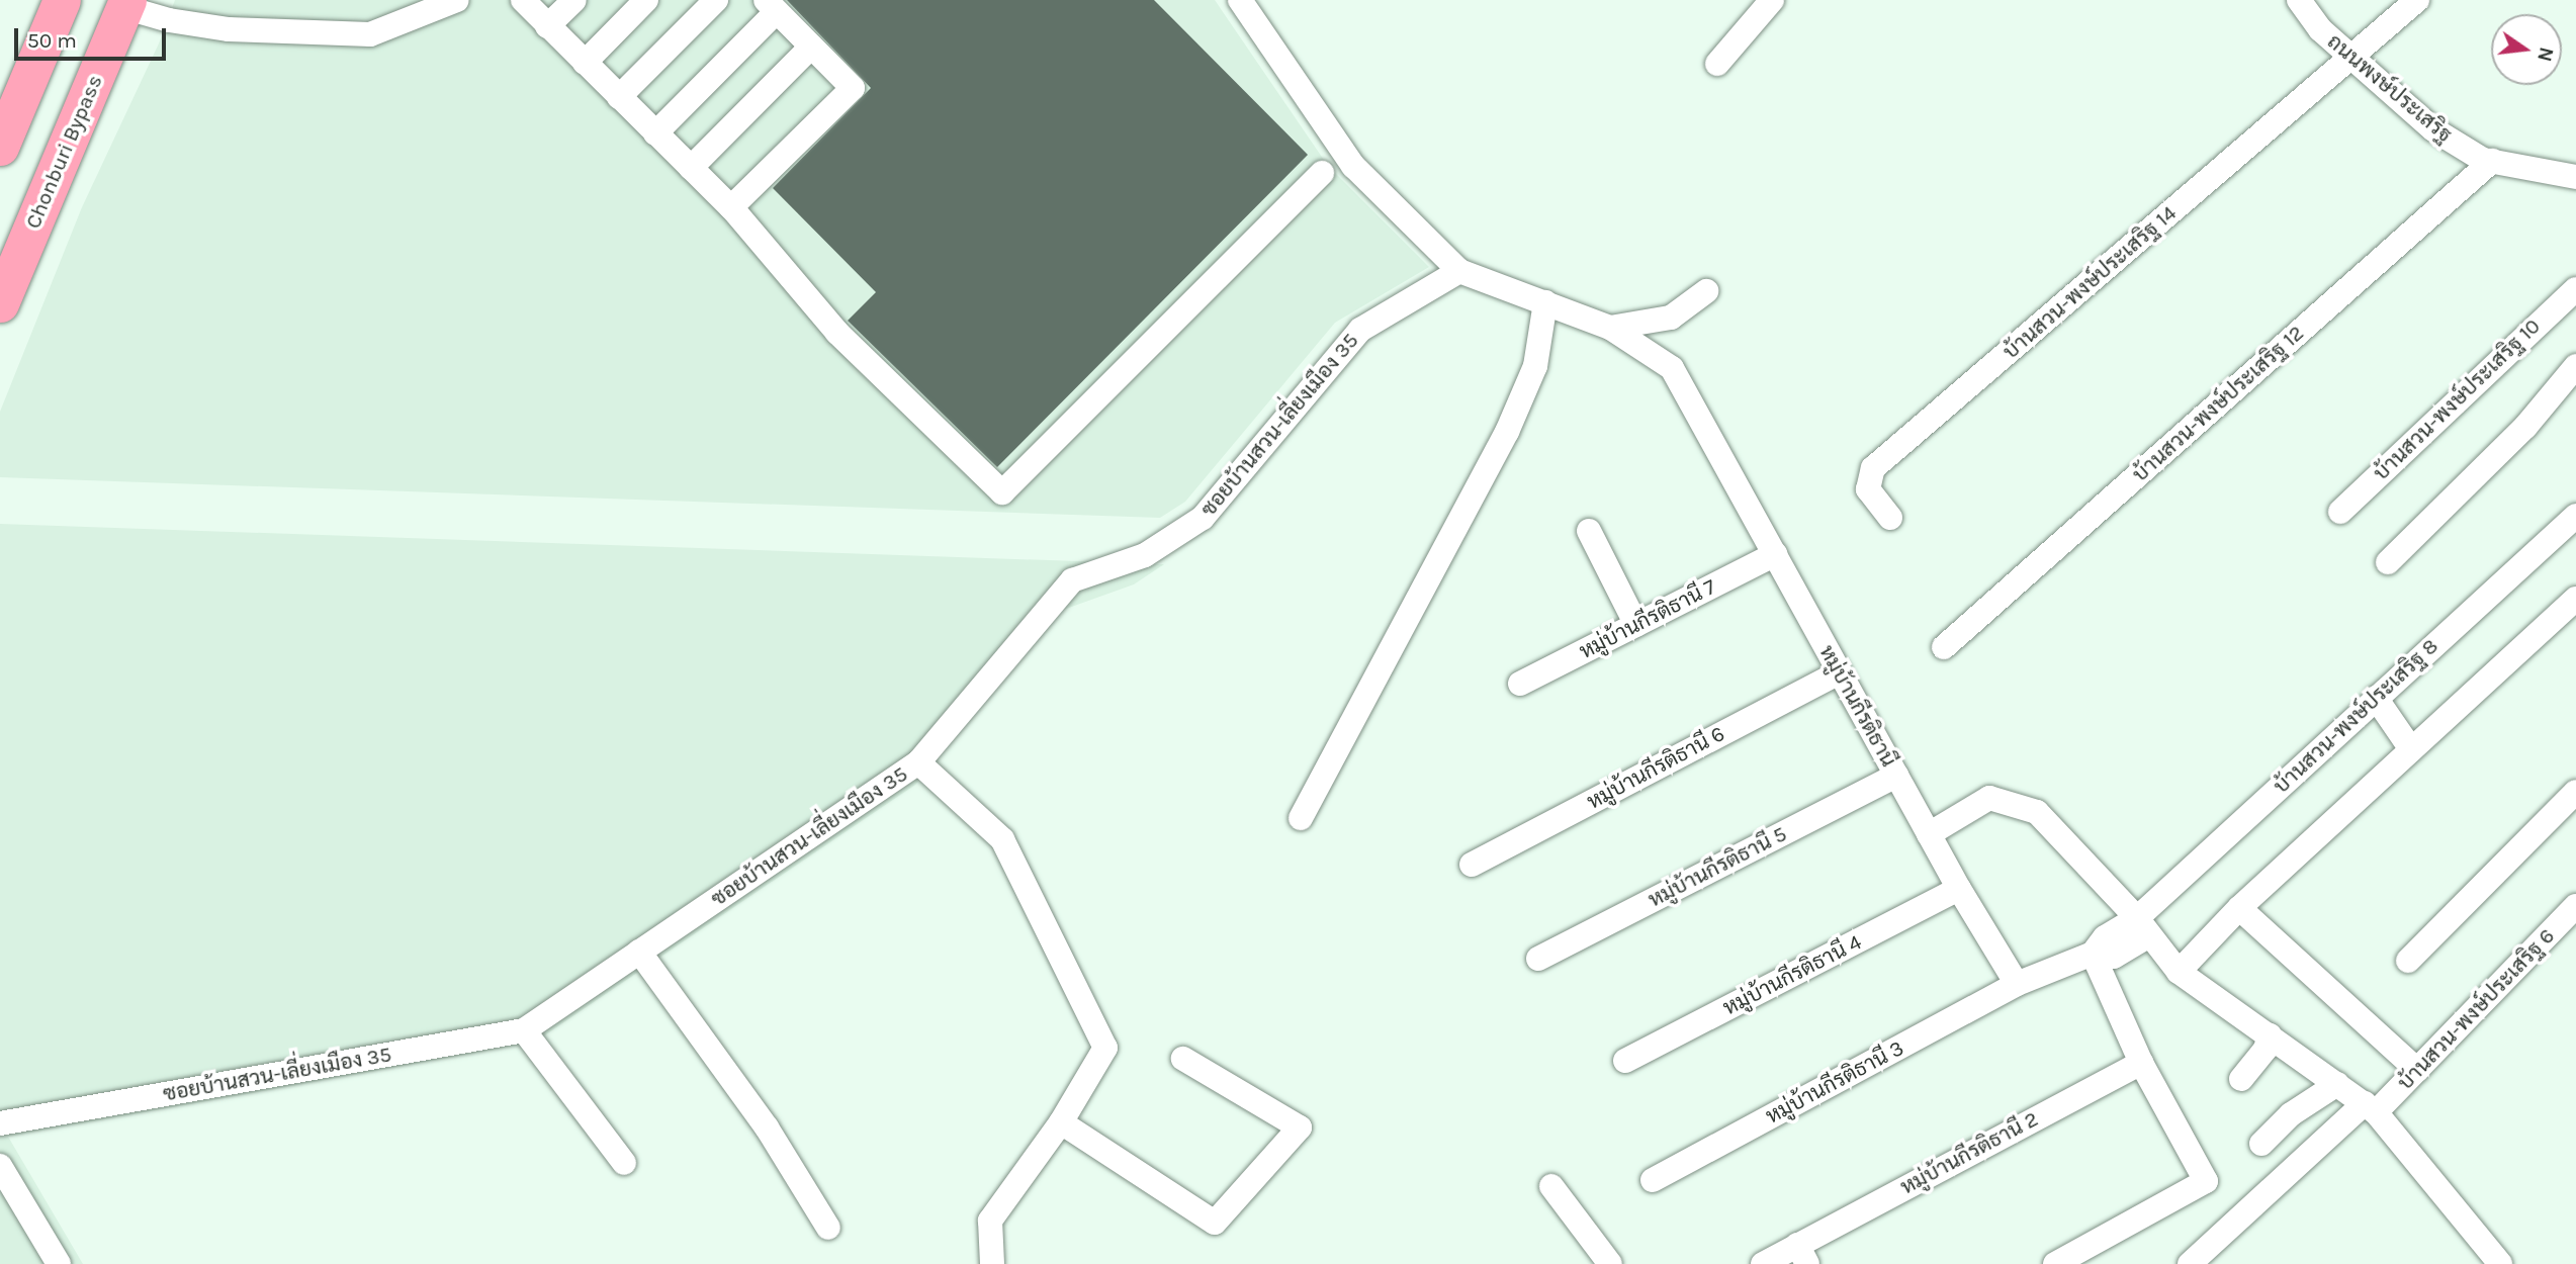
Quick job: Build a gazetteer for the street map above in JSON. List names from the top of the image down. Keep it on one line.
{"streets":{"highway":["Chonburi Bypass"],"street":["ถนนพงษ์ประเสริฐ","บ้านสวน-พงษ์ประเสริฐ 14","บ้านสวน-พงษ์ประเสริฐ 10","บ้านสวน-พงษ์ประเสริฐ 12","ซอยบ้านสวน-เลี่ยงเมือง 35","หมู่บ้านกีรติธานี 7","หมู่บ้านกีรติธานี","บ้านสวน-พงษ์ประเสริฐ 8","หมู่บ้านกีรติธานี 6","หมู่บ้านกีรติธานี 5","หมู่บ้านกีรติธานี 4","บ้านสวน-พงษ์ประเสริฐ 6","หมู่บ้านกีรติธานี 3","หมู่บ้านกีรติธานี 2"]},"crossings":[["ถนนพงษ์ประเสริฐ","บ้านสวน-พงษ์ประเสริฐ 14"],["ถนนพงษ์ประเสริฐ","บ้านสวน-พงษ์ประเสริฐ 12"],["ซอยบ้านสวน-เลี่ยงเมือง 35","หมู่บ้านกีรติธานี"],["หมู่บ้านกีรติธานี 7","หมู่บ้านกีรติธานี"],["หมู่บ้านกีรติธานี","หมู่บ้านกีรติธานี 6"],["หมู่บ้านกีรติธานี","หมู่บ้านกีรติธานี 5"],["หมู่บ้านกีรติธานี","หมู่บ้านกีรติธานี 4"],["หมู่บ้านกีรติธานี","หมู่บ้านกีรติธานี 3"]],"scale_bar":"50 m","north":"right"}
